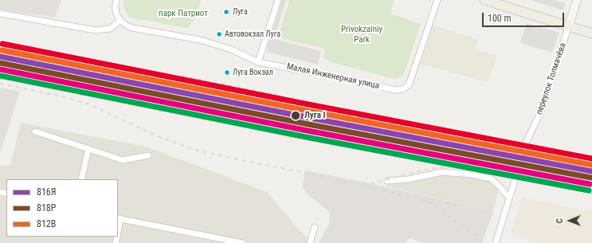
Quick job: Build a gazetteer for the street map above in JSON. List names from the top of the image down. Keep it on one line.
{"streets":{"main road":["переулок Толмачёва"],"street":["Малая Инженерная улица"]},"parks":["парк Патриот","Privokzalniy Park"],"places":["Луга","Автовокзал Луга","Луга Вокзал","Луга I"],"lines":["transit line 812В","transit line 816Я","transit line 818Р"],"legend":["816Я","818Р","812В"],"scale_bar":"100 m","north":"left"}
